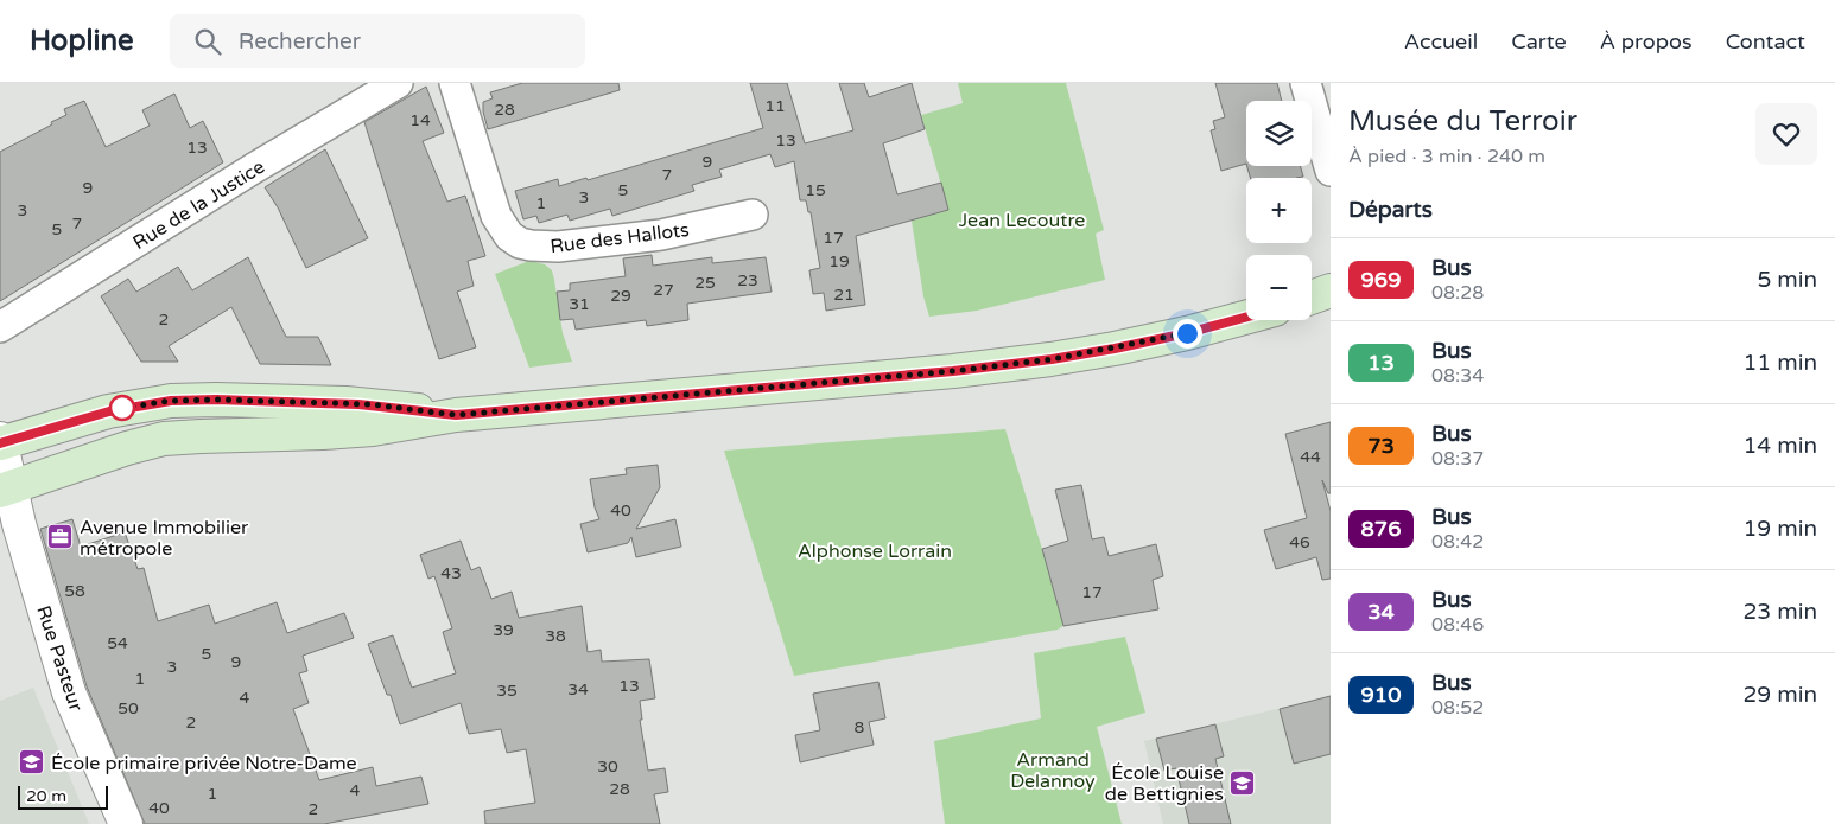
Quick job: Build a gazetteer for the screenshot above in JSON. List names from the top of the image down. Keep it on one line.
{"streets":{"street":["Rue de la Justice","Rue des Hallots","Rue Pasteur"]},"parks":["Jean Lecoutre","Alphonse Lorrain","Armand Delannoy"],"places":{"office":["Avenue Immobilier métropole"],"school or university":["École primaire privée Notre-Dame","École Louise de Bettignies"]},"lines":["bus line 969"],"house_numbers":["11","28","14","13","13","9","7","9","5","15","3","1","3","7","5","17","19","23","25","27","21","29","31","2","44","40","46","43","58","17","39","38","54","5","9","3","1","13","34","35","4","50","2","8","30","28","4","1","40","2"],"scale_bar":"20 m","page":{"header":"Hopline","search":"Rechercher","nav":["Accueil","Carte","À propos","Contact"],"heading":[["Musée du Terroir","À pied · 3 min · 240 m"],"Départs"],"map_buttons":["+","−"],"list":[{"mark":"969","name":"Bus","note":"08:28","value":"5 min"},{"mark":"13","name":"Bus","note":"08:34","value":"11 min"},{"mark":"73","name":"Bus","note":"08:37","value":"14 min"},{"mark":"876","name":"Bus","note":"08:42","value":"19 min"},{"mark":"34","name":"Bus","note":"08:46","value":"23 min"},{"mark":"910","name":"Bus","note":"08:52","value":"29 min"}],"scale":"20 m"}}
